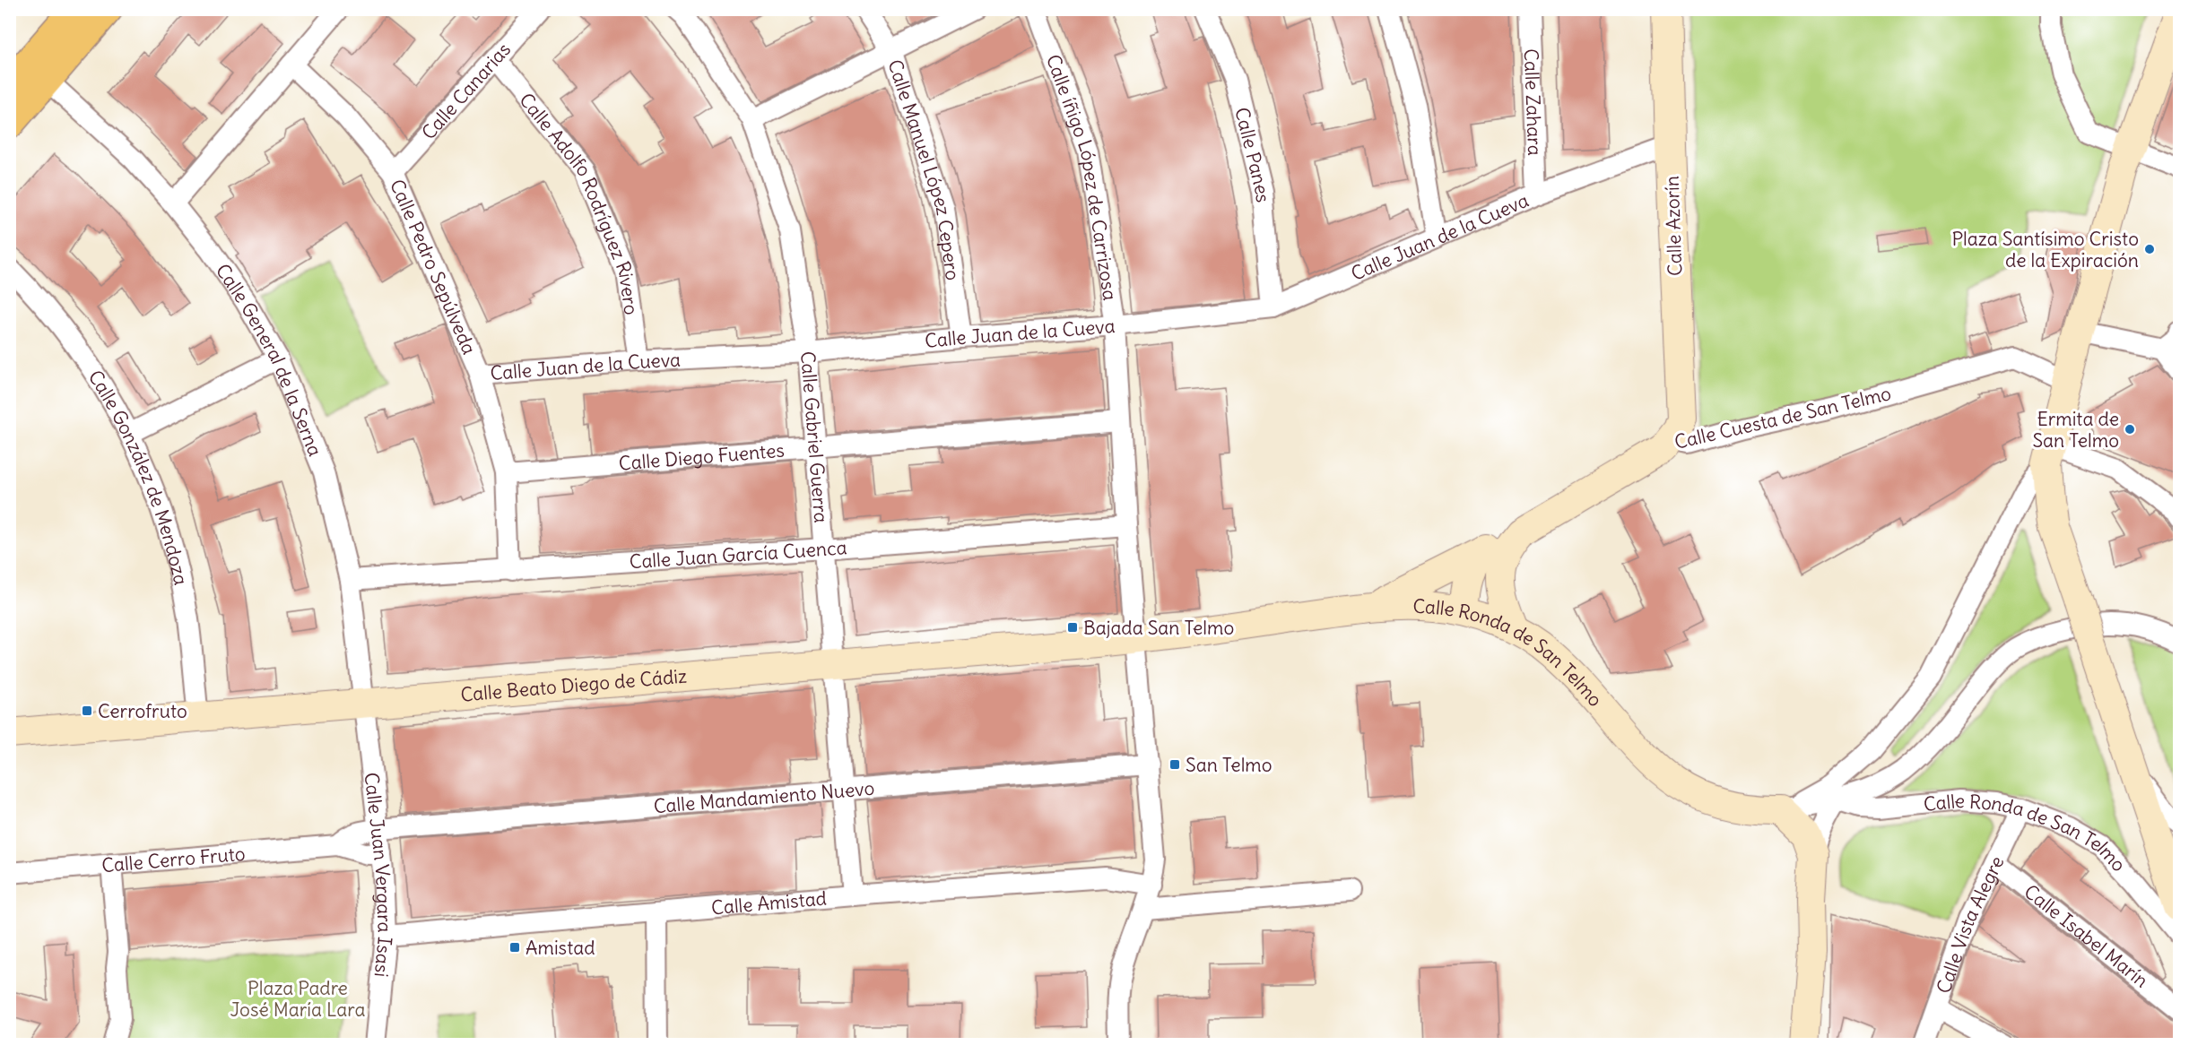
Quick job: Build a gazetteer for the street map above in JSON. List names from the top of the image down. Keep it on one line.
{"streets":{"street":["Calle Canarias","Calle Zahara","Calle Panes","Calle Manuel López Cepero","Calle íñigo López de Carrizosa","Calle Adolfo Rodríguez Rivero","Calle Azorín","Calle Juan de la Cueva","Calle Pedro Sepúlveda","Calle General de la Serna","Calle Cuesta de San Telmo","Calle Gabriel Guerra","Calle Diego Fuentes","Calle González de Mendoza","Calle Juan García Cuenca","Calle Ronda de San Telmo","Calle Beato Diego de Cádiz","Calle Mandamiento Nuevo","Calle Cerro Fruto","Calle Juan Vergara Isasi","Calle Amistad","Calle Vista Alegre","Calle Isabel Marín"]},"crossings":[["Calle Canarias","Calle Adolfo Rodríguez Rivero"],["Calle Canarias","Calle Pedro Sepúlveda"],["Calle Zahara","Calle Juan de la Cueva"],["Calle Panes","Calle Juan de la Cueva"],["Calle Manuel López Cepero","Calle Juan de la Cueva"],["Calle íñigo López de Carrizosa","Calle Juan de la Cueva"],["Calle íñigo López de Carrizosa","Calle Diego Fuentes"],["Calle íñigo López de Carrizosa","Calle Juan García Cuenca"],["Calle íñigo López de Carrizosa","Calle Ronda de San Telmo"],["Calle íñigo López de Carrizosa","Calle Beato Diego de Cádiz"],["Calle Adolfo Rodríguez Rivero","Calle Juan de la Cueva"],["Calle Azorín","Calle Juan de la Cueva"],["Calle Azorín","Calle Cuesta de San Telmo"],["Calle Juan de la Cueva","Calle Pedro Sepúlveda"],["Calle Juan de la Cueva","Calle Gabriel Guerra"],["Calle Pedro Sepúlveda","Calle Diego Fuentes"],["Calle Pedro Sepúlveda","Calle Juan García Cuenca"],["Calle General de la Serna","Calle Juan García Cuenca"],["Calle General de la Serna","Calle Beato Diego de Cádiz"],["Calle General de la Serna","Calle Juan Vergara Isasi"],["Calle Cuesta de San Telmo","Calle Ronda de San Telmo"],["Calle Gabriel Guerra","Calle Diego Fuentes"],["Calle Gabriel Guerra","Calle Juan García Cuenca"],["Calle Gabriel Guerra","Calle Beato Diego de Cádiz"],["Calle Gabriel Guerra","Calle Mandamiento Nuevo"],["Calle Gabriel Guerra","Calle Amistad"],["Calle González de Mendoza","Calle Beato Diego de Cádiz"],["Calle Ronda de San Telmo","Calle Beato Diego de Cádiz"],["Calle Ronda de San Telmo","Calle Vista Alegre"],["Calle Beato Diego de Cádiz","Calle Juan Vergara Isasi"],["Calle Mandamiento Nuevo","Calle Cerro Fruto"],["Calle Mandamiento Nuevo","Calle Juan Vergara Isasi"],["Calle Cerro Fruto","Calle Juan Vergara Isasi"],["Calle Juan Vergara Isasi","Calle Amistad"],["Calle Vista Alegre","Calle Isabel Marín"]],"parks":["Plaza Padre José María Lara"],"places":{"other":["Plaza Santísimo Cristo de la Expiración","Ermita de San Telmo"],"transit":["Bajada San Telmo","Cerrofruto","San Telmo","Amistad"]}}
